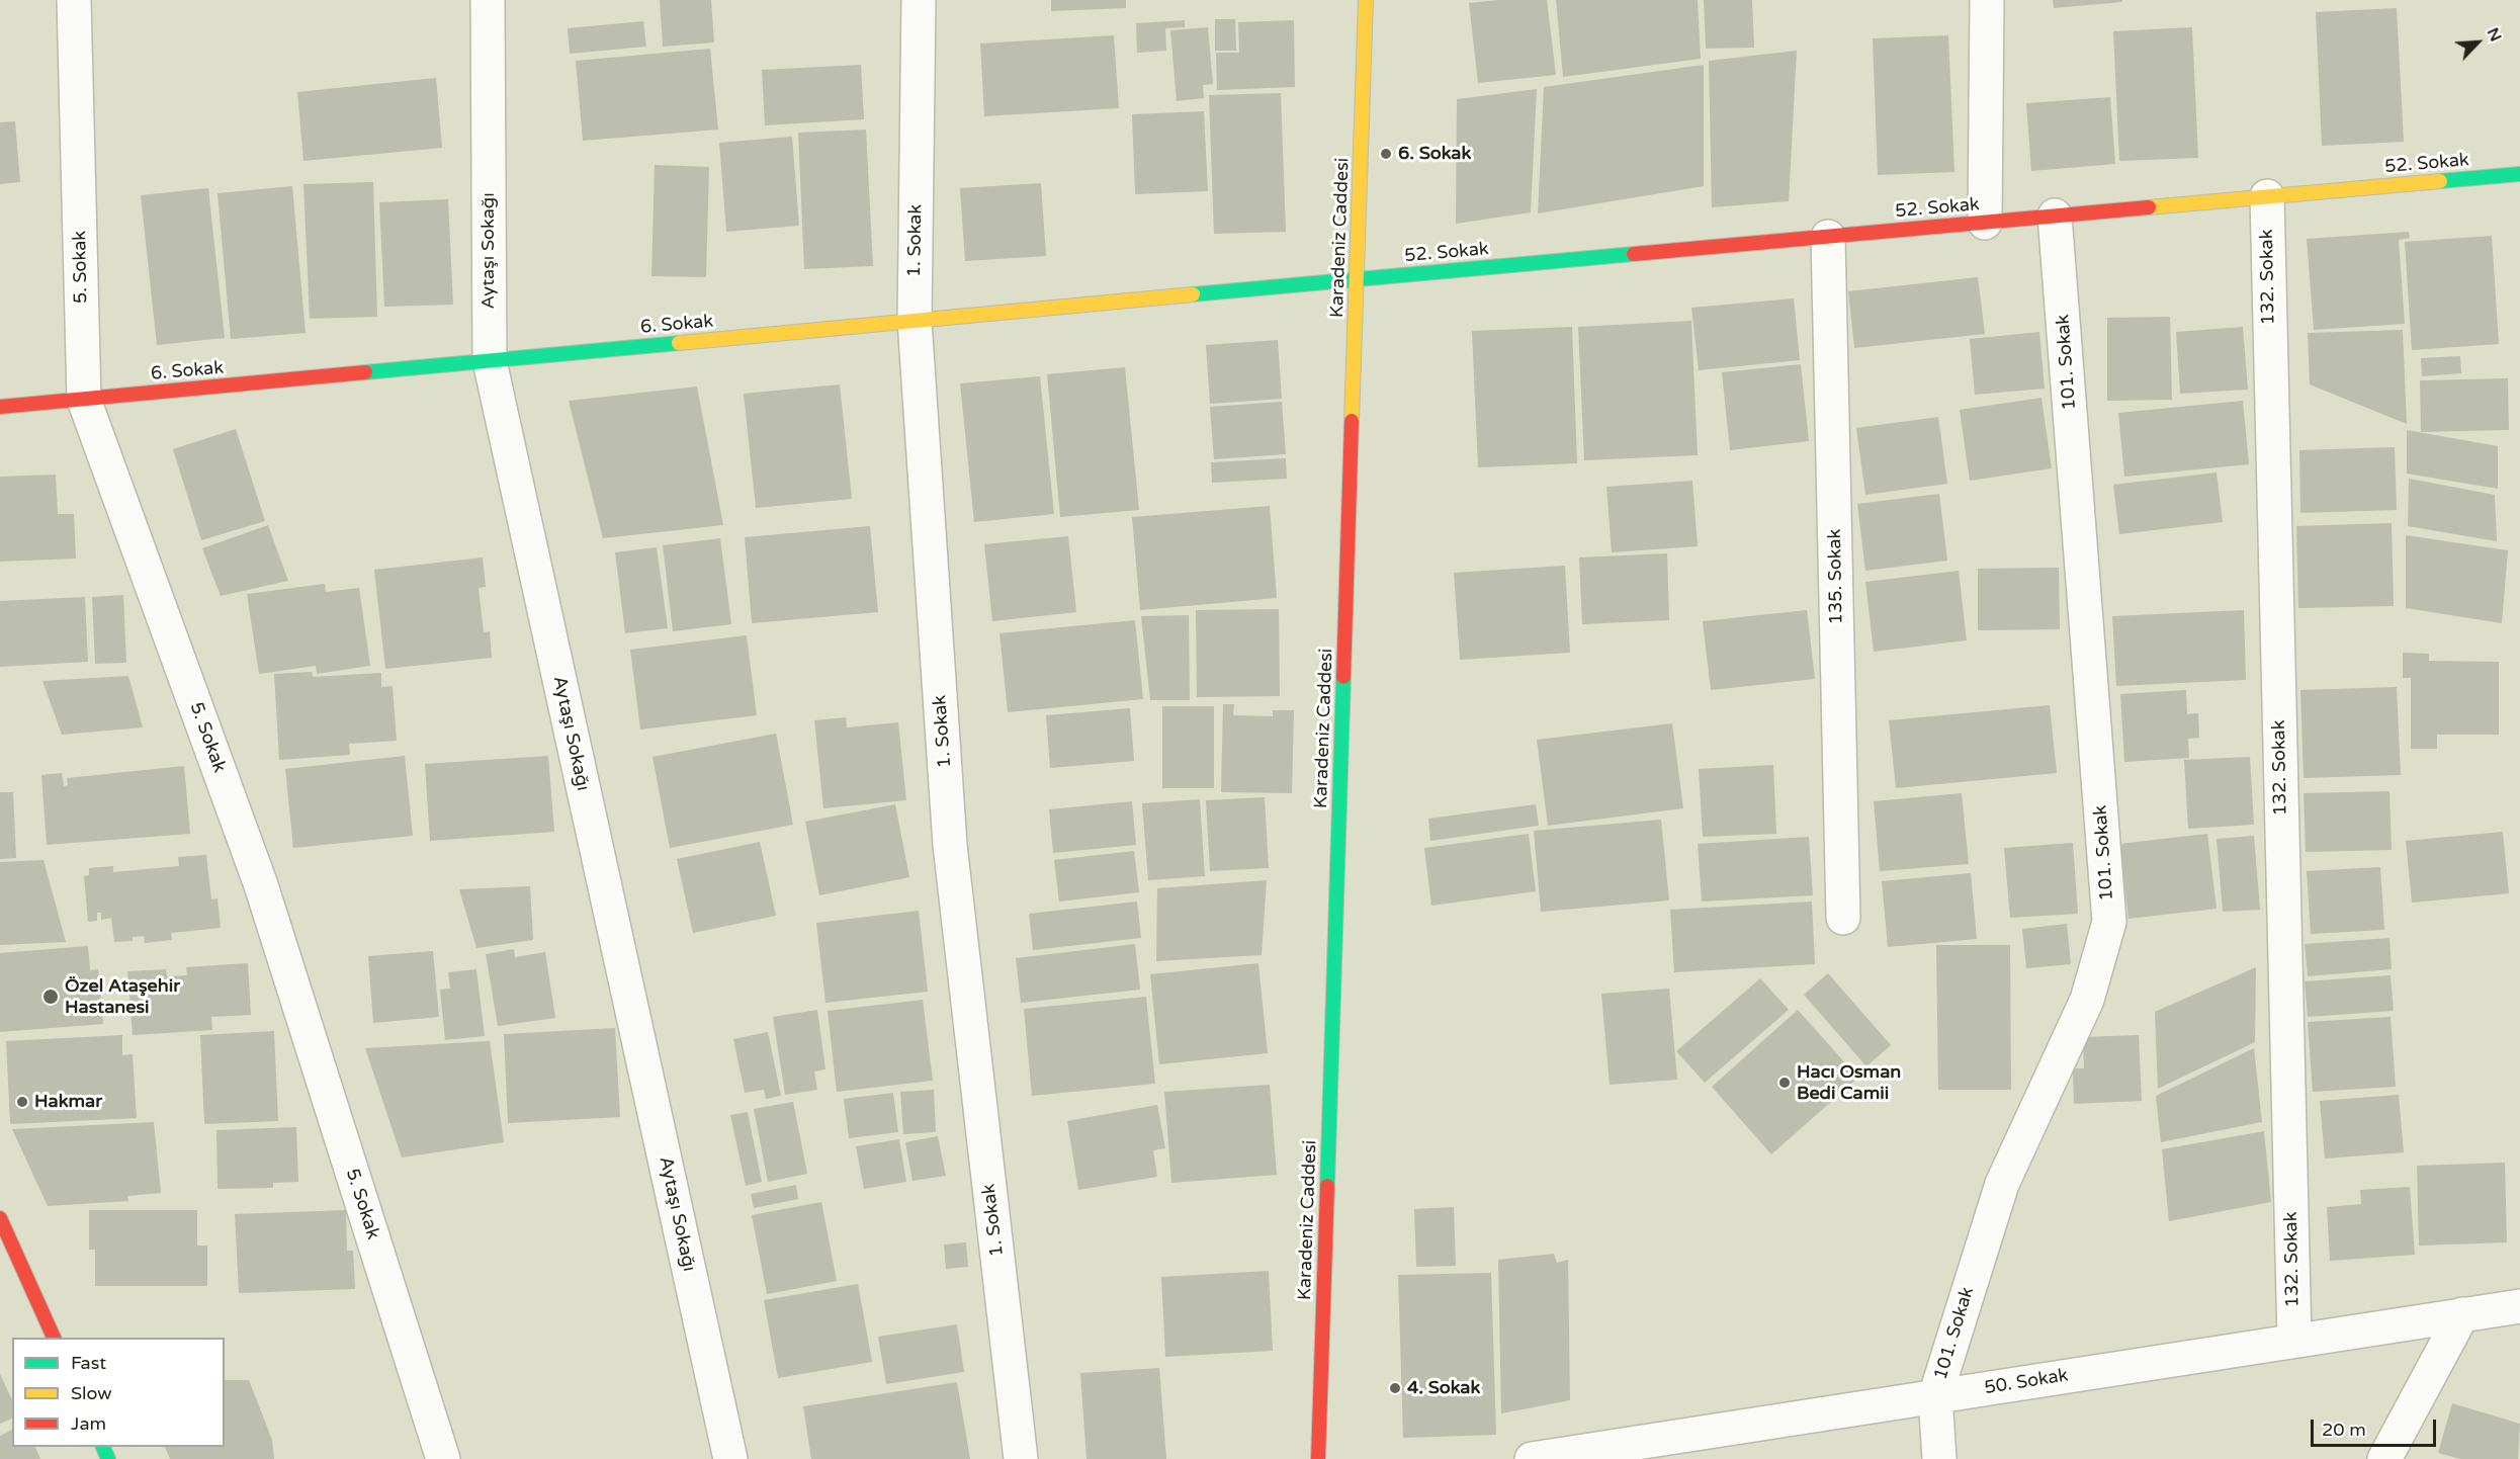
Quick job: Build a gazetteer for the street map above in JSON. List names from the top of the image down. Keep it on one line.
{"streets":{"street":["52. Sokak","Karadeniz Caddesi","1. Sokak","Aytaşı Sokağı","5. Sokak","132. Sokak","6. Sokak","101. Sokak","135. Sokak","50. Sokak"]},"crossings":[["52. Sokak","Karadeniz Caddesi"],["52. Sokak","132. Sokak"],["52. Sokak","6. Sokak"],["52. Sokak","101. Sokak"],["52. Sokak","135. Sokak"],["Karadeniz Caddesi","6. Sokak"],["1. Sokak","6. Sokak"],["Aytaşı Sokağı","6. Sokak"],["5. Sokak","6. Sokak"],["132. Sokak","50. Sokak"],["101. Sokak","50. Sokak"]],"places":["6. Sokak","Özel Ataşehir Hastanesi","Hacı Osman Bedi Camii","Hakmar","4. Sokak"],"legend":["Fast","Slow","Jam"],"scale_bar":"20 m","north":"top right"}
